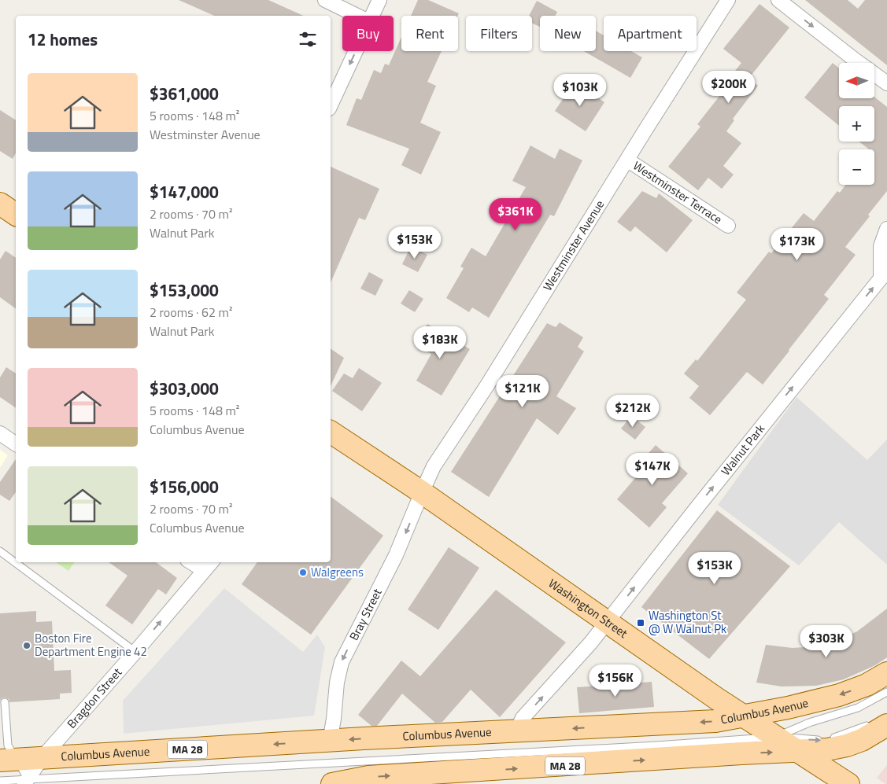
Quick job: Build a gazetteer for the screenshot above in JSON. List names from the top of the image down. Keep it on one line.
{"streets":{"main road":["Washington Street","Columbus Avenue","MA 28"],"street":["Westminster Terrace","Westminster Avenue","Walnut Park","Bray Street","Bragdon Street"]},"crossings":[["Westminster Terrace","Westminster Avenue"],["Westminster Avenue","Washington Street"],["Westminster Avenue","Bray Street"],["Walnut Park","Washington Street"],["Walnut Park","Columbus Avenue"],["Washington Street","Bray Street"],["Washington Street","Columbus Avenue"],["Bray Street","Columbus Avenue"],["Bragdon Street","Columbus Avenue"]],"one_way":["Walnut Park","Bray Street","Bragdon Street"],"places":{"other":["Walgreens","Boston Fire Department Engine 42"],"transit":["Washington St @ W Walnut Pk"]},"north":"left","page":{"chip":["Buy","Rent","Filters","New","Apartment"],"heading":"12 homes","map_buttons":["+","−"],"list":[{"name":"$361,000","note":"5 rooms · 148 m² · Westminster Avenue"},{"name":"$147,000","note":"2 rooms · 70 m² · Walnut Park"},{"name":"$153,000","note":"2 rooms · 62 m² · Walnut Park"},{"name":"$303,000","note":"5 rooms · 148 m² · Columbus Avenue"},{"name":"$156,000","note":"2 rooms · 70 m² · Columbus Avenue"}],"price":["$200K","$103K","$361K","$153K","$173K","$183K","$121K","$212K","$147K","$153K","$303K","$156K"]}}
